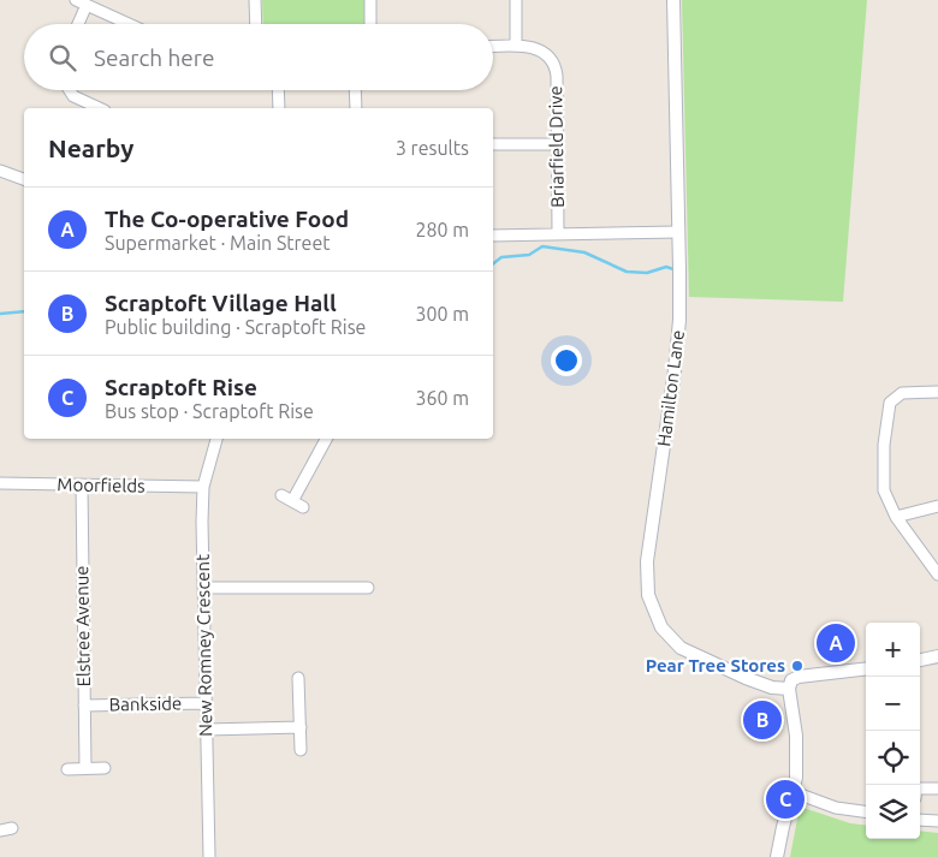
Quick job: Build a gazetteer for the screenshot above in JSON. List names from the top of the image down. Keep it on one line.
{"streets":{"street":["Briarfield Drive","Hamilton Lane","Moorfields","Elstree Avenue","New Romney Crescent","Bankside"]},"crossings":[["Moorfields","Elstree Avenue"],["Moorfields","New Romney Crescent"],["Elstree Avenue","Bankside"],["New Romney Crescent","Bankside"]],"places":["Pear Tree Stores"],"page":{"search":"Search here","heading":["Nearby","3 results"],"list":[{"mark":"A","name":"The Co-operative Food","note":"Supermarket · Main Street","value":"280 m"},{"mark":"B","name":"Scraptoft Village Hall","note":"Public building · Scraptoft Rise","value":"300 m"},{"mark":"C","name":"Scraptoft Rise","note":"Bus stop · Scraptoft Rise","value":"360 m"}],"pins":["A","B","C"],"map_buttons":["+","−"]}}
